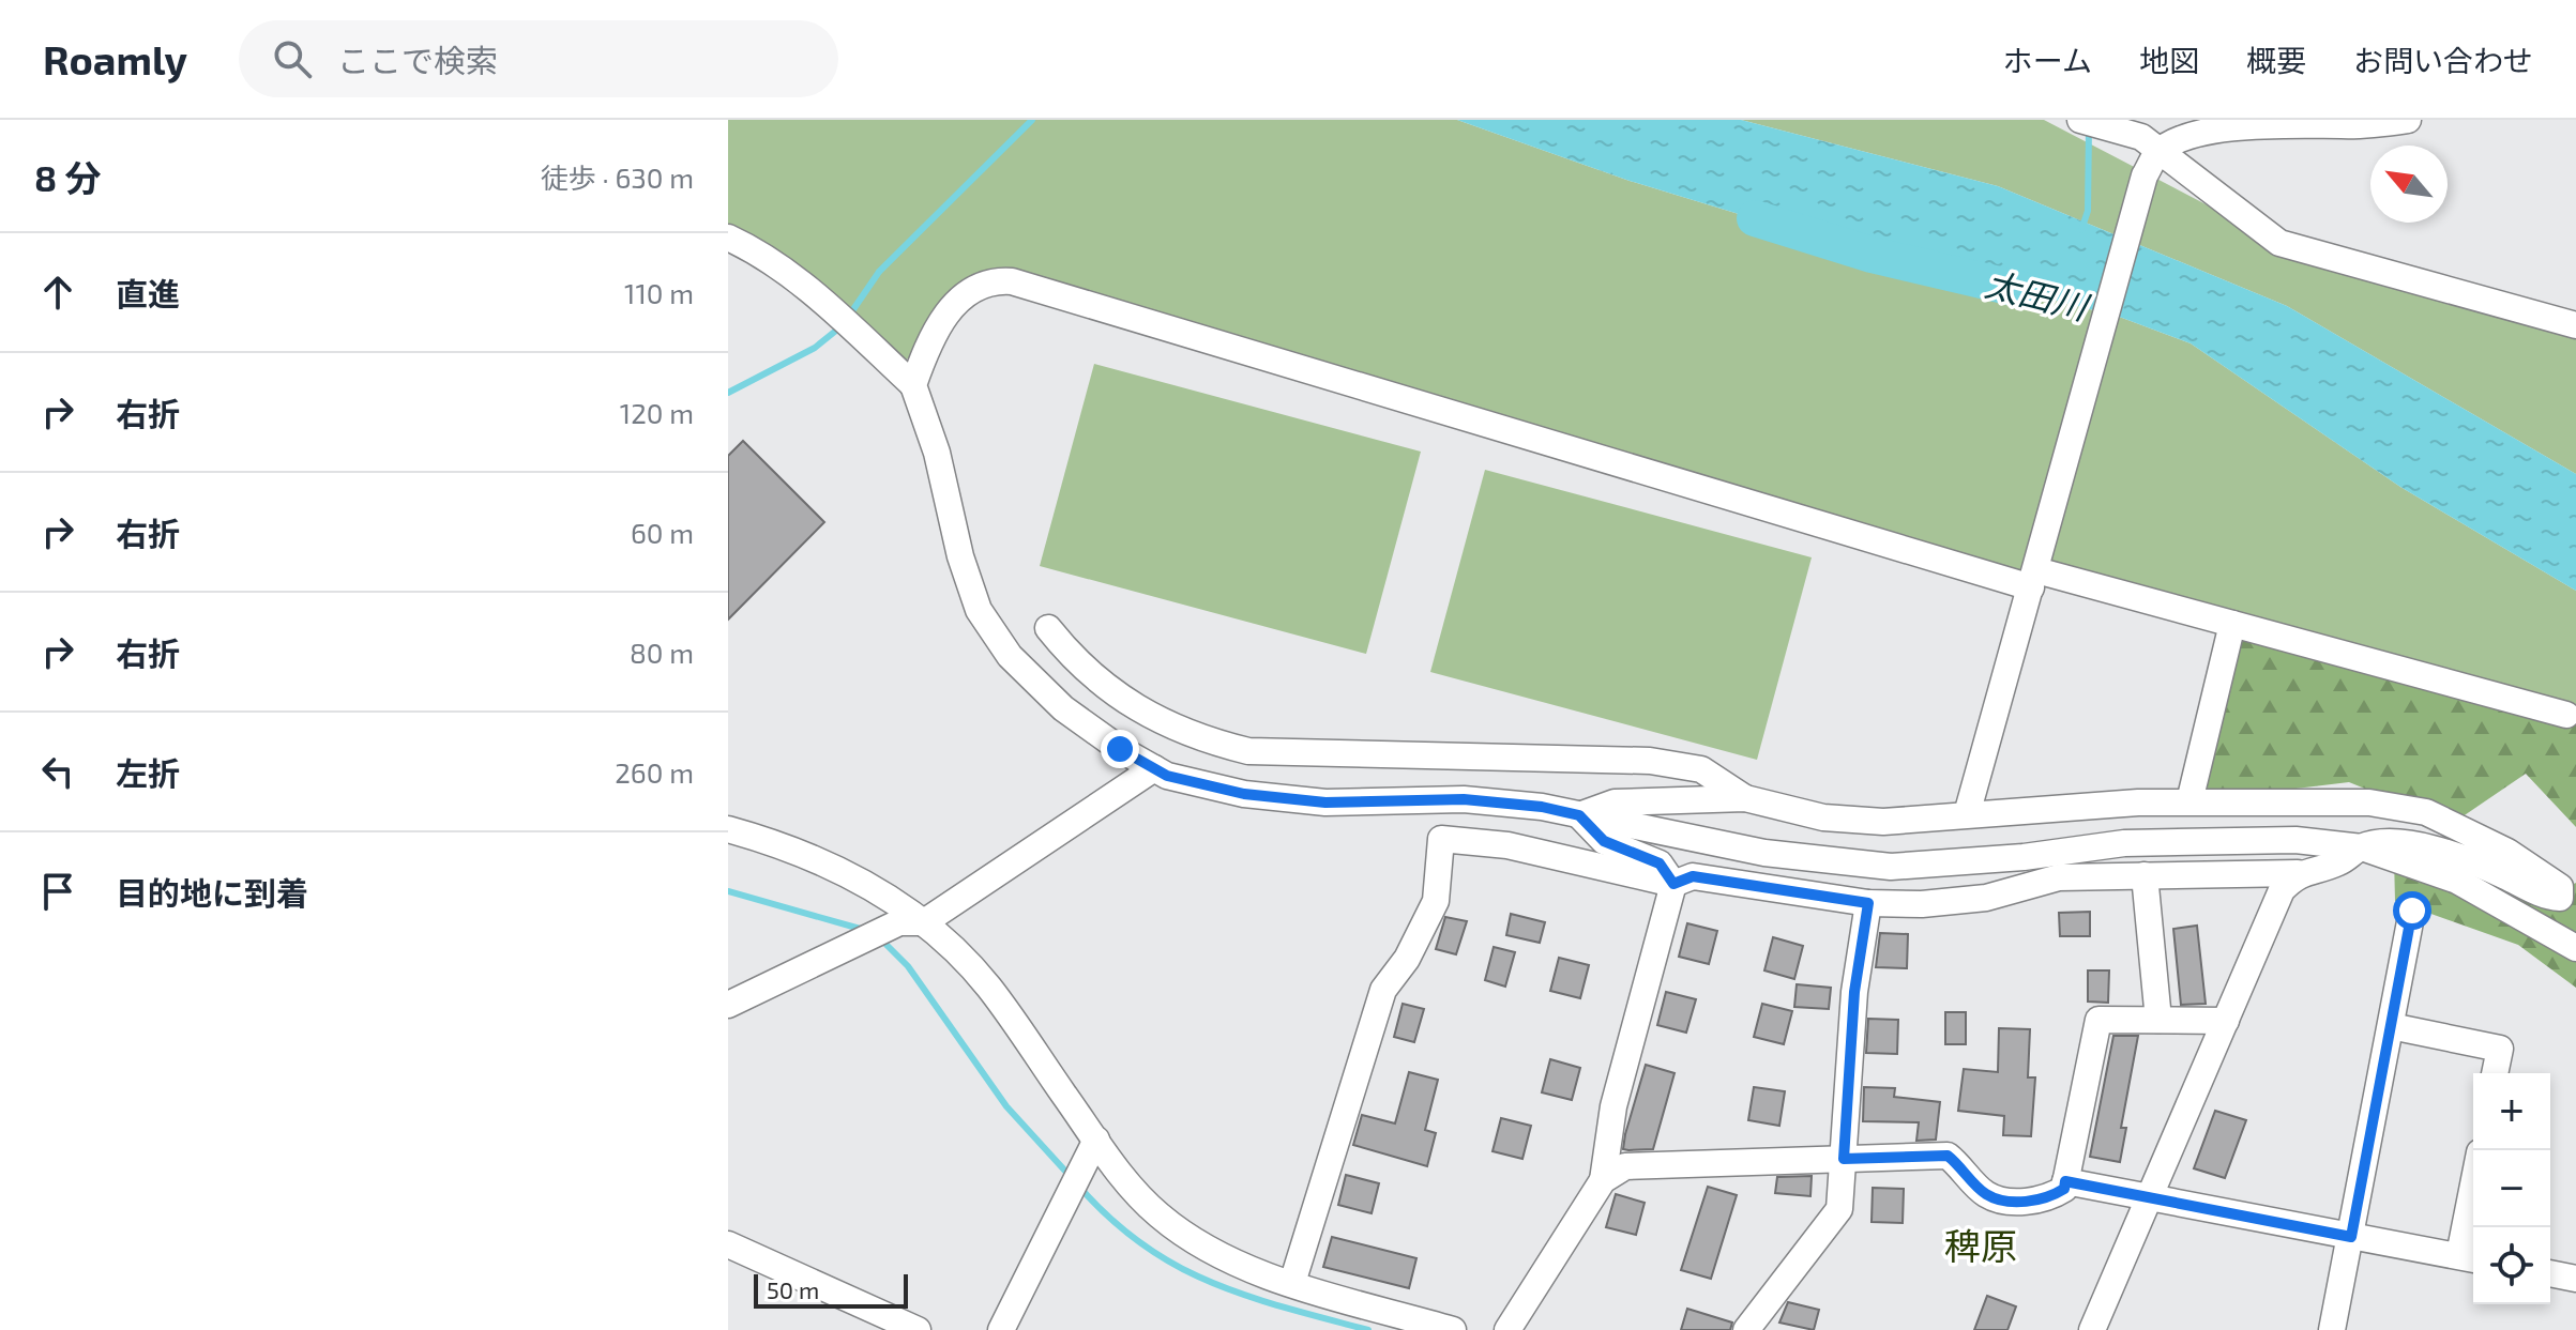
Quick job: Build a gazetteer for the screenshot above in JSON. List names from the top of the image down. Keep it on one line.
{"districts":["稗原"],"water":["太田川"],"scale_bar":"50 m","north":"top left","page":{"header":"Roamly","search":"ここで検索","nav":["ホーム","地図","概要","お問い合わせ"],"heading":["8 分","徒歩 · 630 m"],"list":[["直進","110 m"],["右折","120 m"],["右折","60 m"],["右折","80 m"],["左折","260 m"],"目的地に到着"],"map_buttons":["+","−"],"scale":"50 m"}}
